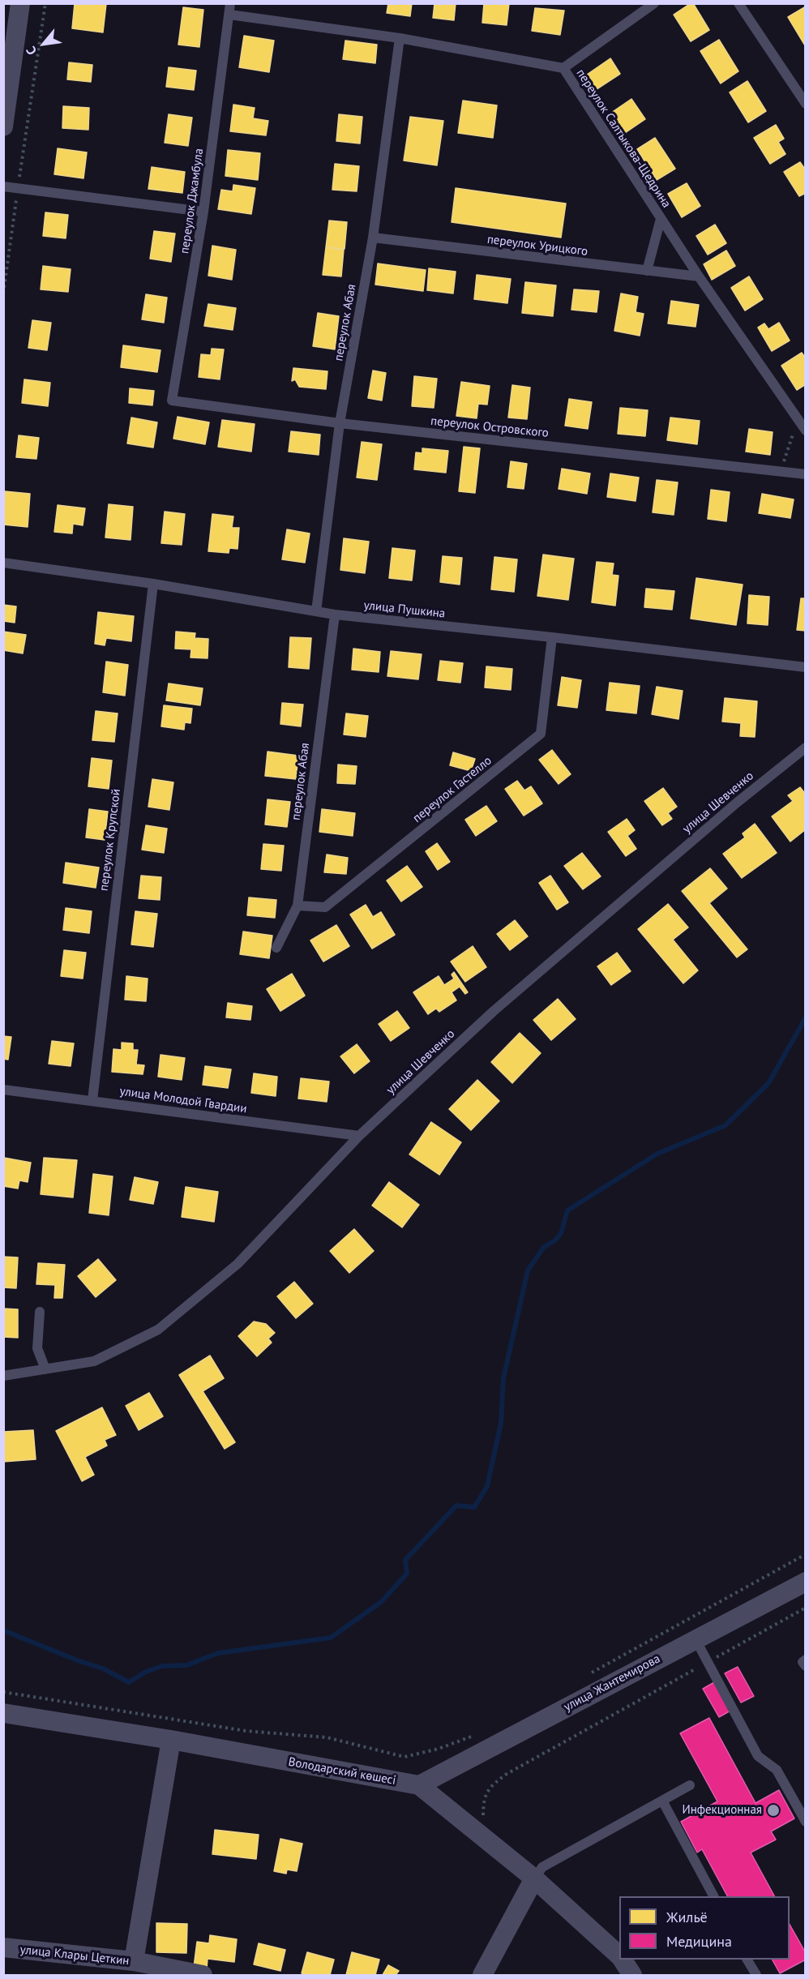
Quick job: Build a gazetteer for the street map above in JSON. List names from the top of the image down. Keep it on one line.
{"streets":{"street":["улица Жантемирова","Володарский көшесі","улица Клары Цеткин"],"lane":["переулок Салтыкова-Щедрина","переулок Джамбула","переулок Урицкого","переулок Абая","переулок Островского","улица Пушкина","переулок Гастелло","улица Шевченко","переулок Крупской","улица Молодой Гвардии"]},"crossings":[["переулок Салтыкова-Щедрина","переулок Джамбула"],["переулок Салтыкова-Щедрина","переулок Урицкого"],["переулок Салтыкова-Щедрина","переулок Абая"],["переулок Джамбула","переулок Островского"],["переулок Урицкого","переулок Абая"],["переулок Абая","переулок Островского"],["переулок Абая","улица Пушкина"],["переулок Абая","переулок Гастелло"],["улица Пушкина","переулок Гастелло"],["улица Пушкина","переулок Крупской"],["улица Шевченко","улица Молодой Гвардии"],["переулок Крупской","улица Молодой Гвардии"],["улица Жантемирова","Володарский көшесі"]],"places":["Инфекционная"],"legend":["Жильё","Медицина"],"north":"bottom left"}
